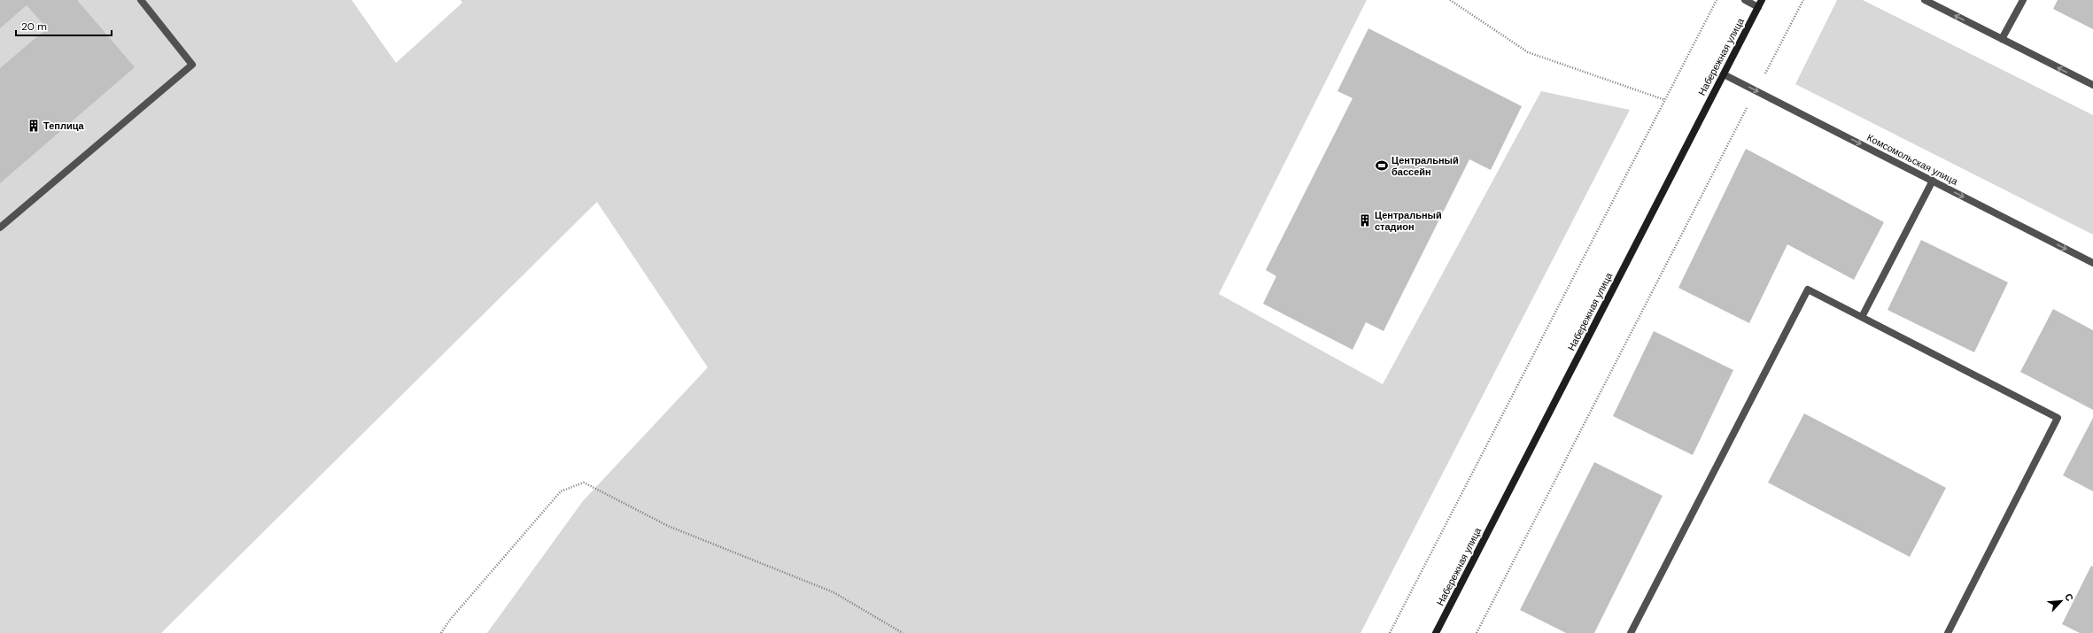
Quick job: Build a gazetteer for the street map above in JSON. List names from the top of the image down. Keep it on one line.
{"streets":{"street":["Набережная улица","Комсомольская улица"]},"crossings":[["Набережная улица","Комсомольская улица"]],"one_way":["Комсомольская улица"],"places":{"building":["Теплица","Центральный стадион"],"sports":["Центральный бассейн"]},"scale_bar":"20 m","north":"top right"}
